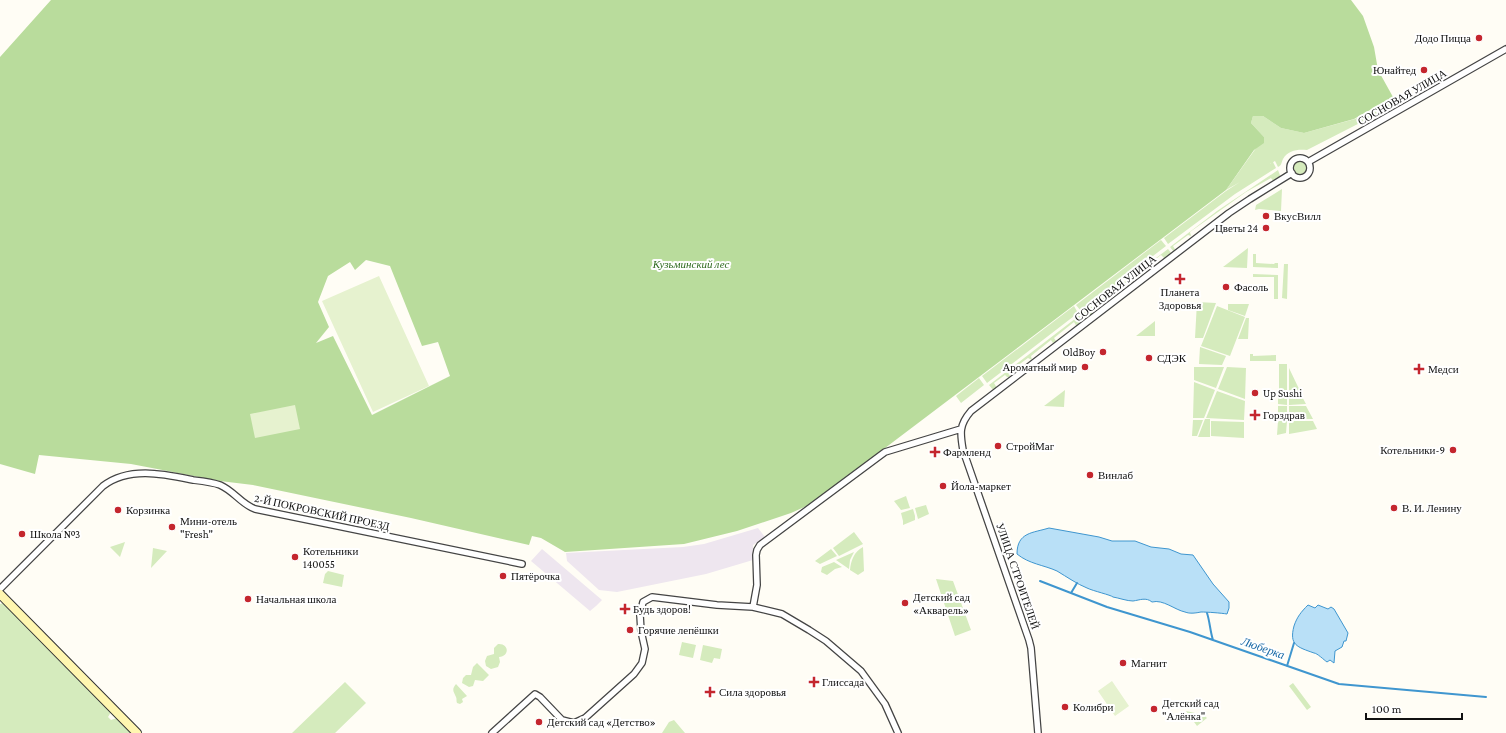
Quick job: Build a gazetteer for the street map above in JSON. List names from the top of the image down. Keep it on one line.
{"streets":{"street":["СОСНОВАЯ УЛИЦА","2-Й ПОКРОВСКИЙ ПРОЕЗД","УЛИЦА СТРОИТЕЛЕЙ"]},"crossings":[["СОСНОВАЯ УЛИЦА","УЛИЦА СТРОИТЕЛЕЙ"]],"water":["Люберка"],"parks":["Кузьминский лес"],"places":{"other":["Додо Пицца","Юнайтед","ВкусВилл","Цветы 24","Фасоль","OldBoy","СДЭК","Ароматный мир","Up Sushi","СтройМаг","Котельники-9","Винлаб","Йола-маркет","В. И. Ленину","Корзинка","Мини-отель \"Fresh\"","Школа №3","Котельники 140055","Пятёрочка","Начальная школа","Детский сад «Акварель»","Горячие лепёшки","Магнит","Колибри","Детский сад \"Алёнка\"","Детский сад «Детство»"],"health":["Планета Здоровья","Медси","Горздрав","Фармленд","Будь здоров!","Глиссада","Сила здоровья"]},"scale_bar":"100 m"}
